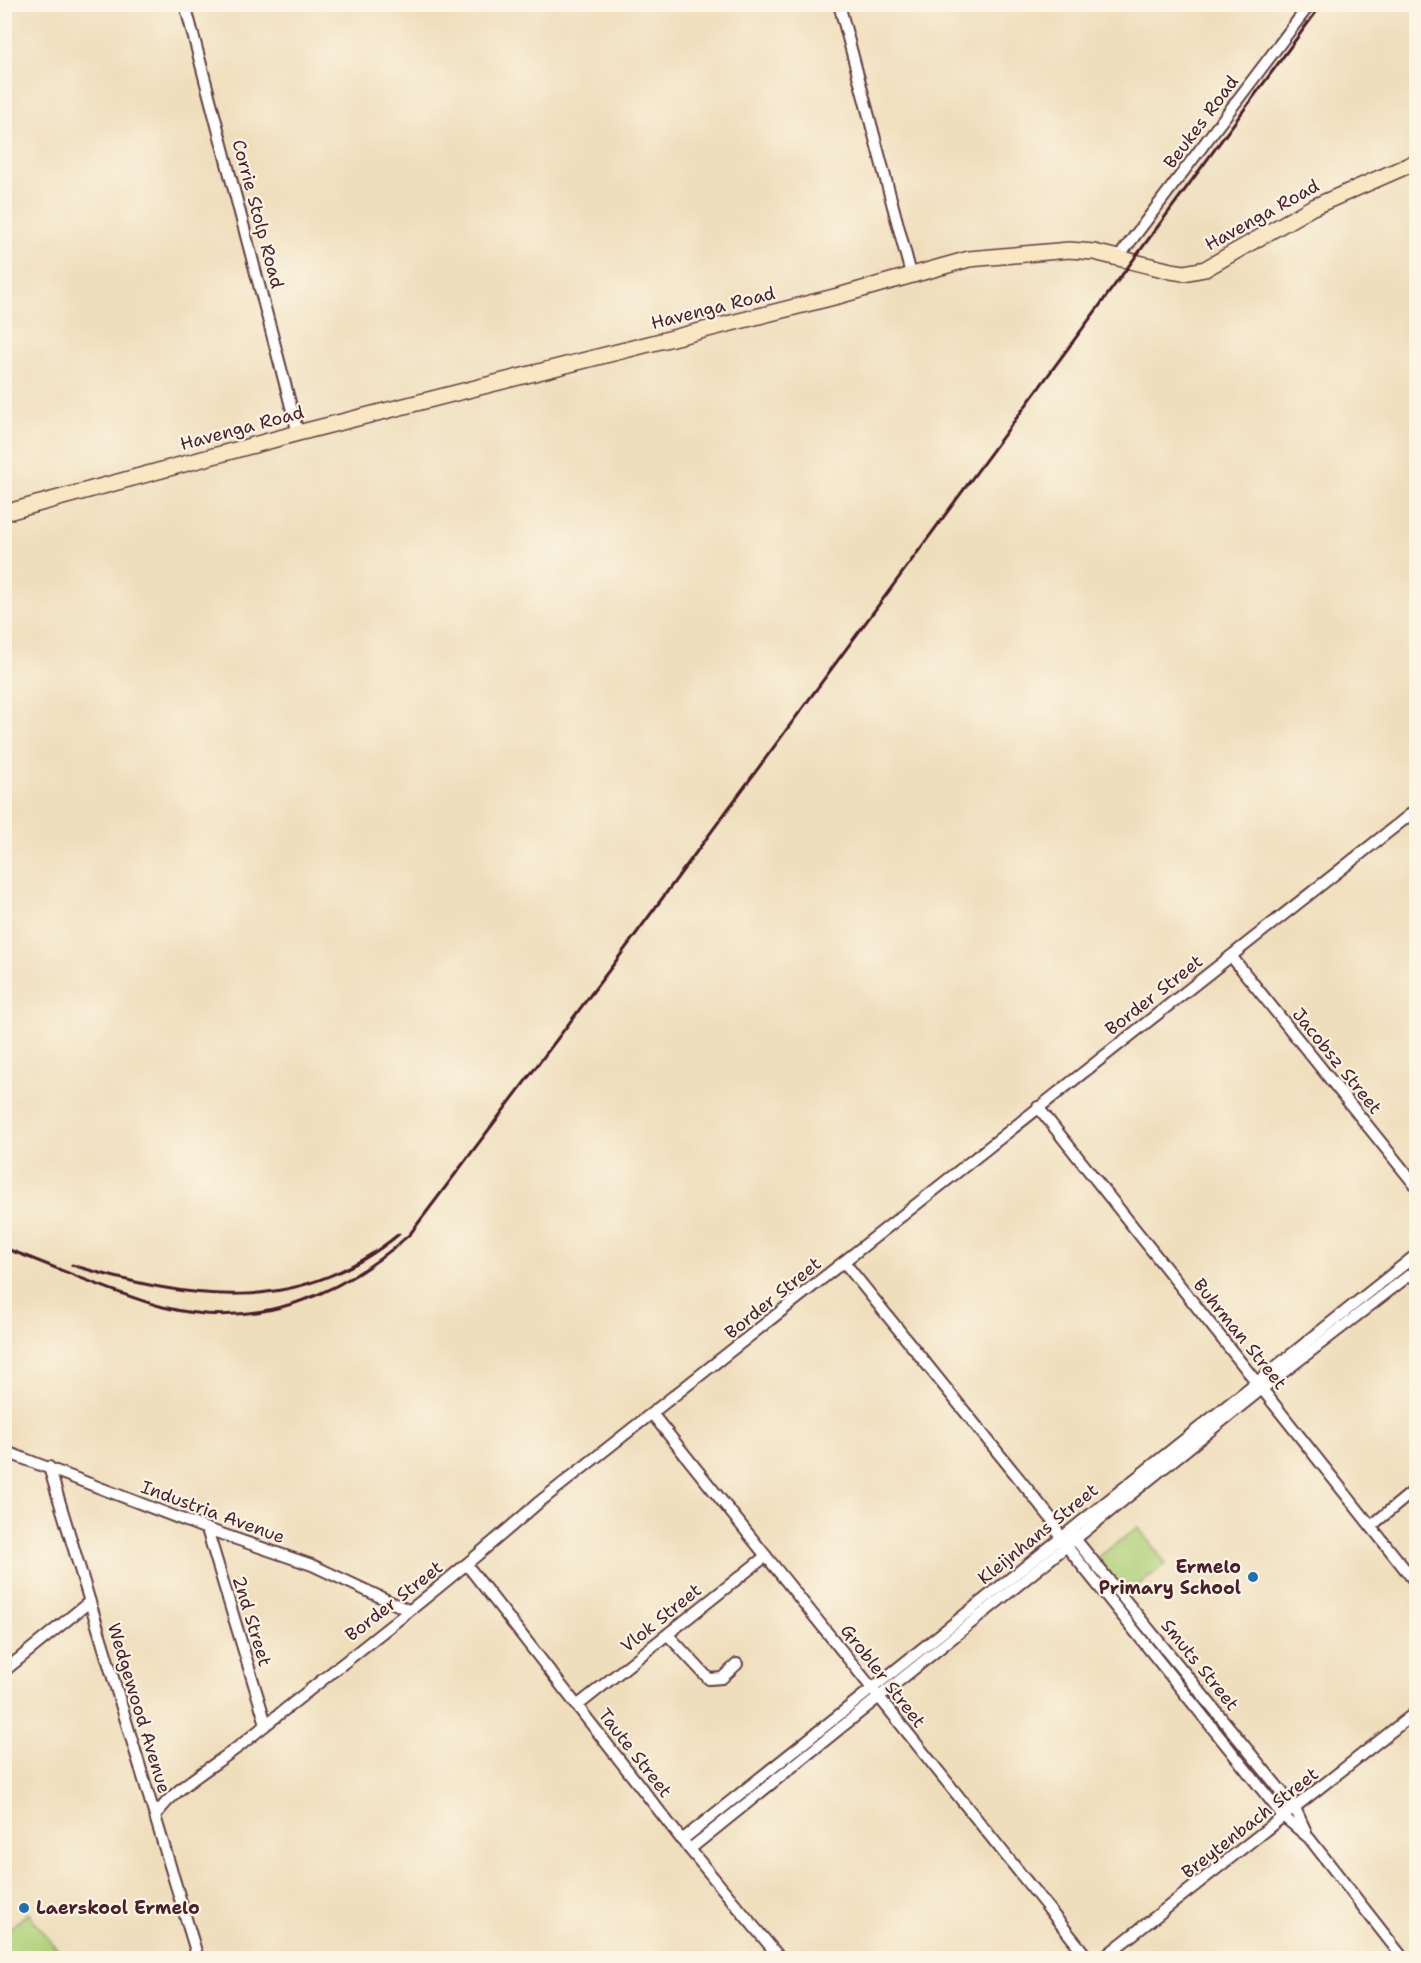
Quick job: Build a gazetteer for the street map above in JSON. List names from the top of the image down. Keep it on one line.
{"streets":{"street":["Beukes Road","Corrie Stolp Road","Havenga Road","Border Street","Jacobsz Street","Buhrman Street","Industria Avenue","Kleijnhans Street","Vlok Street","2nd Street","Smuts Street","Grobler Street","Wedgewood Avenue","Taute Street","Breytenbach Street"]},"crossings":[["Beukes Road","Havenga Road"],["Corrie Stolp Road","Havenga Road"],["Border Street","Jacobsz Street"],["Border Street","Buhrman Street"],["Border Street","Industria Avenue"],["Border Street","2nd Street"],["Border Street","Smuts Street"],["Border Street","Grobler Street"],["Border Street","Wedgewood Avenue"],["Border Street","Taute Street"],["Buhrman Street","Kleijnhans Street"],["Industria Avenue","2nd Street"],["Industria Avenue","Wedgewood Avenue"],["Kleijnhans Street","Smuts Street"],["Kleijnhans Street","Grobler Street"],["Kleijnhans Street","Taute Street"],["Vlok Street","Grobler Street"],["Vlok Street","Taute Street"],["Smuts Street","Breytenbach Street"]],"places":["Ermelo Primary School","Laerskool Ermelo"]}
